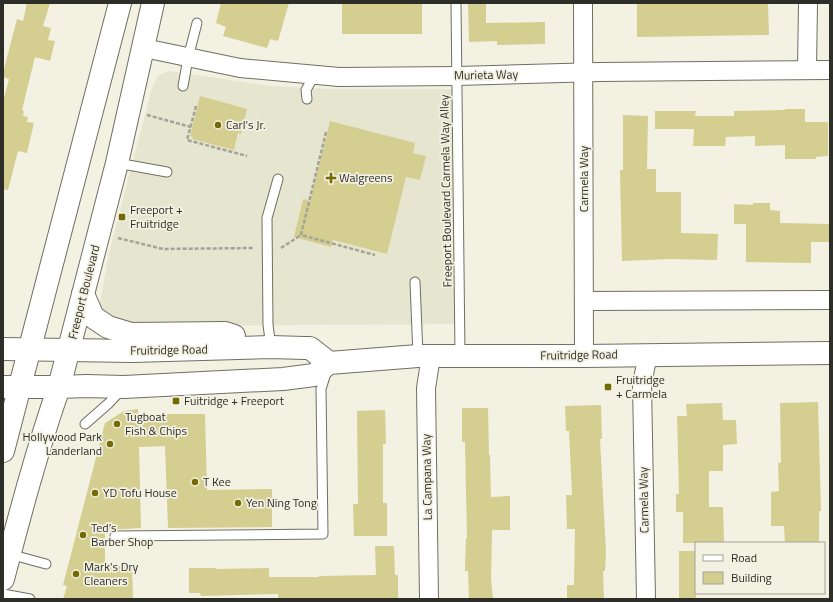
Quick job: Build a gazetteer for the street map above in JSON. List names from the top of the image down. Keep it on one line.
{"streets":{"main road":["Freeport Boulevard","Fruitridge Road"],"street":["Murieta Way","Carmela Way","La Campana Way"],"lane":["Freeport Boulevard Carmela Way Alley"]},"crossings":[["Murieta Way","Carmela Way"],["Murieta Way","Freeport Boulevard Carmela Way Alley"],["Murieta Way","Freeport Boulevard"],["Carmela Way","Fruitridge Road"],["Freeport Boulevard Carmela Way Alley","Fruitridge Road"],["Freeport Boulevard","Fruitridge Road"],["Fruitridge Road","La Campana Way"]],"places":{"other":["Carl's Jr.","Tugboat Fish & Chips","Hollywood Park Landerland","T Kee","YD Tofu House","Yen Ning Tong","Ted’s Barber Shop","Mark's Dry Cleaners"],"health":["Walgreens"],"transit":["Freeport + Fruitridge","Fruitridge + Carmela","Fuitridge + Freeport"]},"legend":["Road","Building"]}
